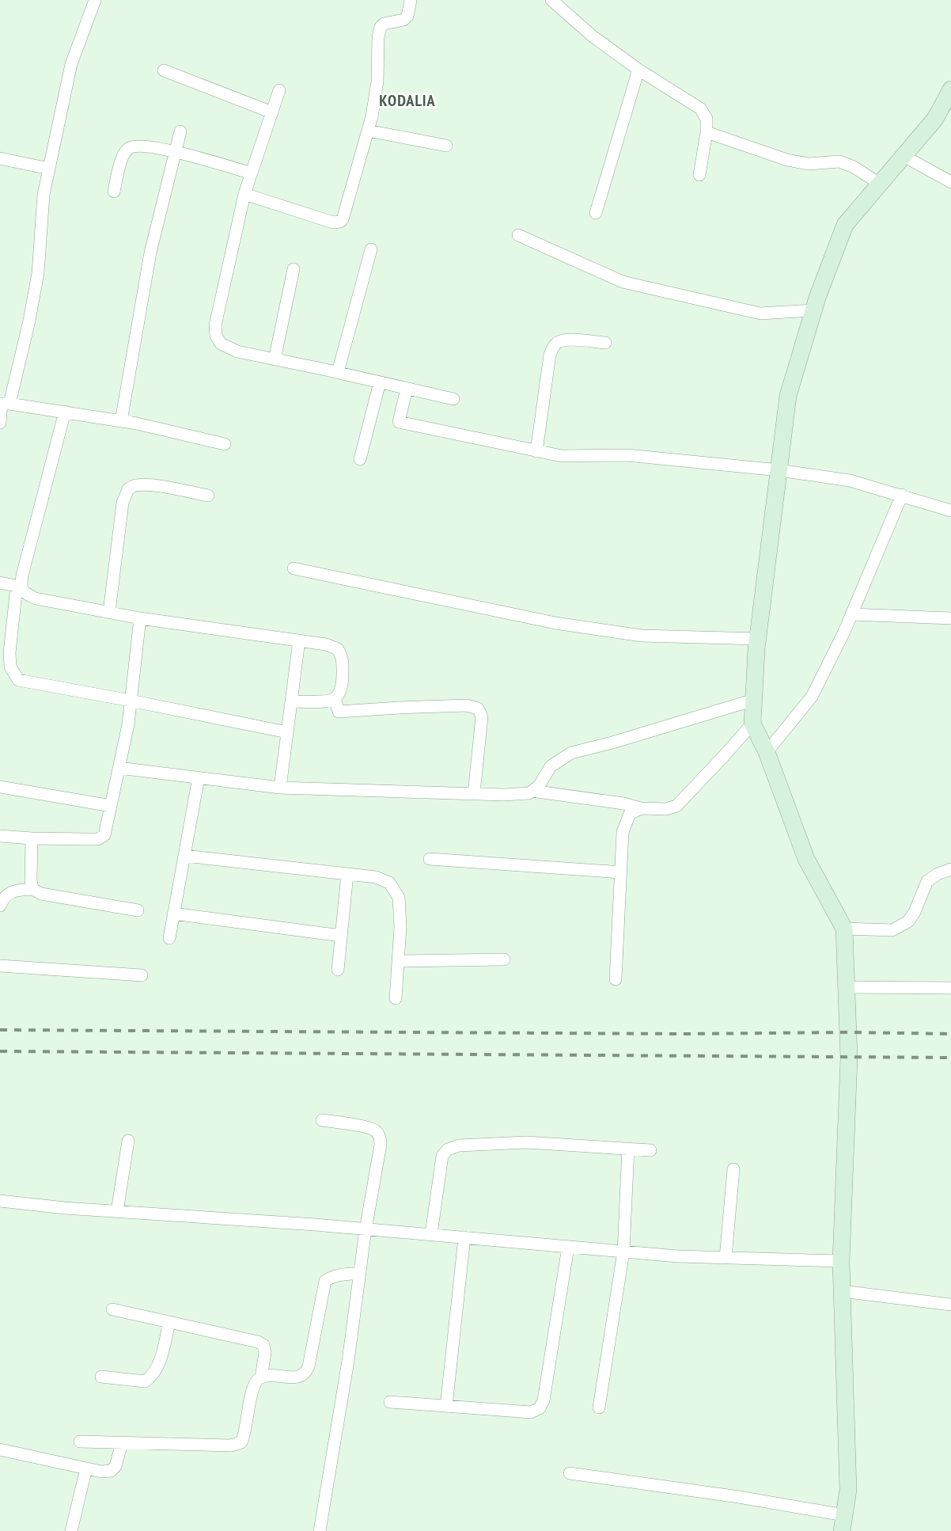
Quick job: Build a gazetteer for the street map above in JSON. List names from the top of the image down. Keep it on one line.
{"districts":["KODALIA"]}
